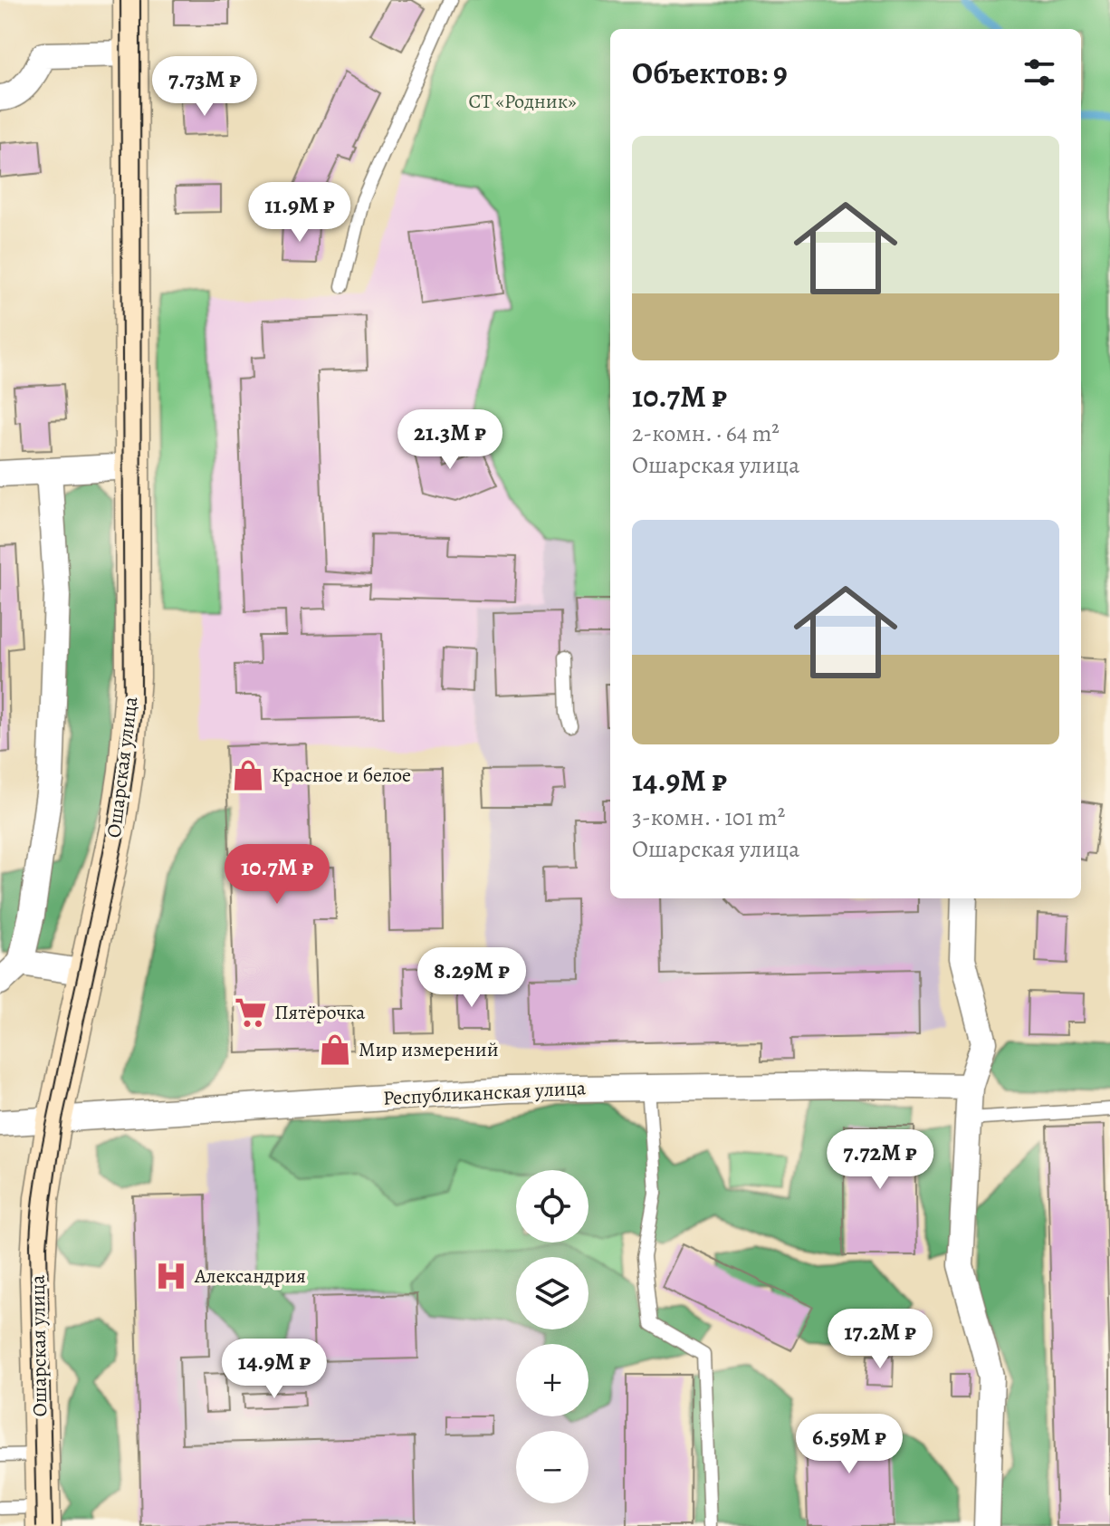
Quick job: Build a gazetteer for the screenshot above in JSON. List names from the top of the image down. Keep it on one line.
{"streets":{"street":["Ошарская улица","Республиканская улица"]},"crossings":[["Ошарская улица","Республиканская улица"]],"parks":["СТ «Родник»"],"places":{"shop":["Красное и белое","Мир измерений"],"supermarket":["Пятёрочка"],"hospital":["Александрия"]},"page":{"heading":"Объектов: 9","price":["7.73M ₽","11.9M ₽","21.3M ₽","10.7M ₽","8.29M ₽","7.72M ₽","17.2M ₽","14.9M ₽","6.59M ₽"],"list":[{"name":"10.7M ₽","note":"2-комн. · 64 m² · Ошарская улица"},{"name":"14.9M ₽","note":"3-комн. · 101 m² · Ошарская улица"}],"map_buttons":["+","−"]}}
